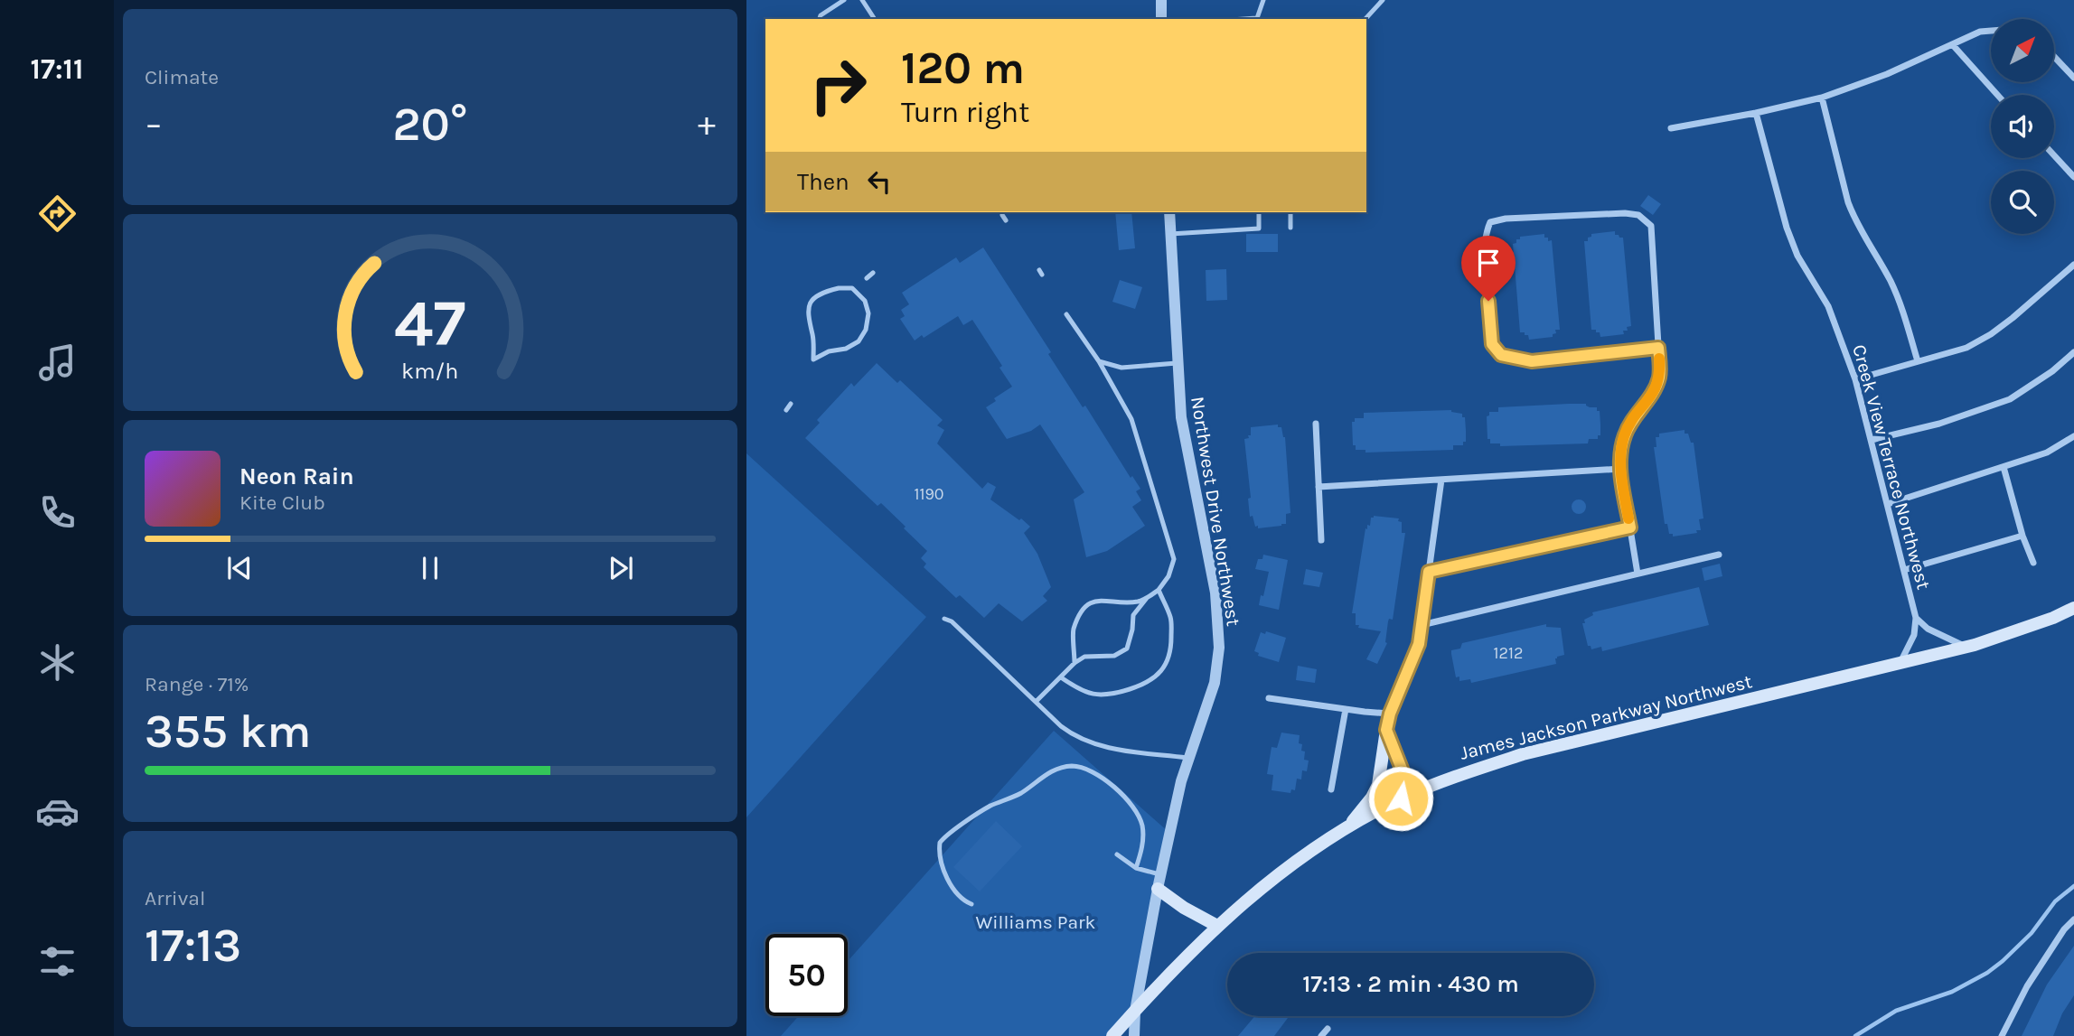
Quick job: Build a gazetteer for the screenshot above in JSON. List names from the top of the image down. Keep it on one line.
{"streets":{"main road":["James Jackson Parkway Northwest"],"street":["Creek View Terrace Northwest","Northwest Drive Northwest"]},"crossings":[["Creek View Terrace Northwest","James Jackson Parkway Northwest"],["Northwest Drive Northwest","James Jackson Parkway Northwest"]],"parks":["Williams Park"],"house_numbers":["1190","1212"],"north":"top right","page":{"tabs":"17:11","tile":["Climate",["Range · 71%","355 km"],["Arrival","17:13"]],"turn":["120 m","Turn right"],"heat":["−","20°","+"],"then":"Then","song":["Neon Rain","Kite Club"],"limit":"50","trip":"17:13 · 2 min · 430 m","gauge":["47","km/h"]}}
